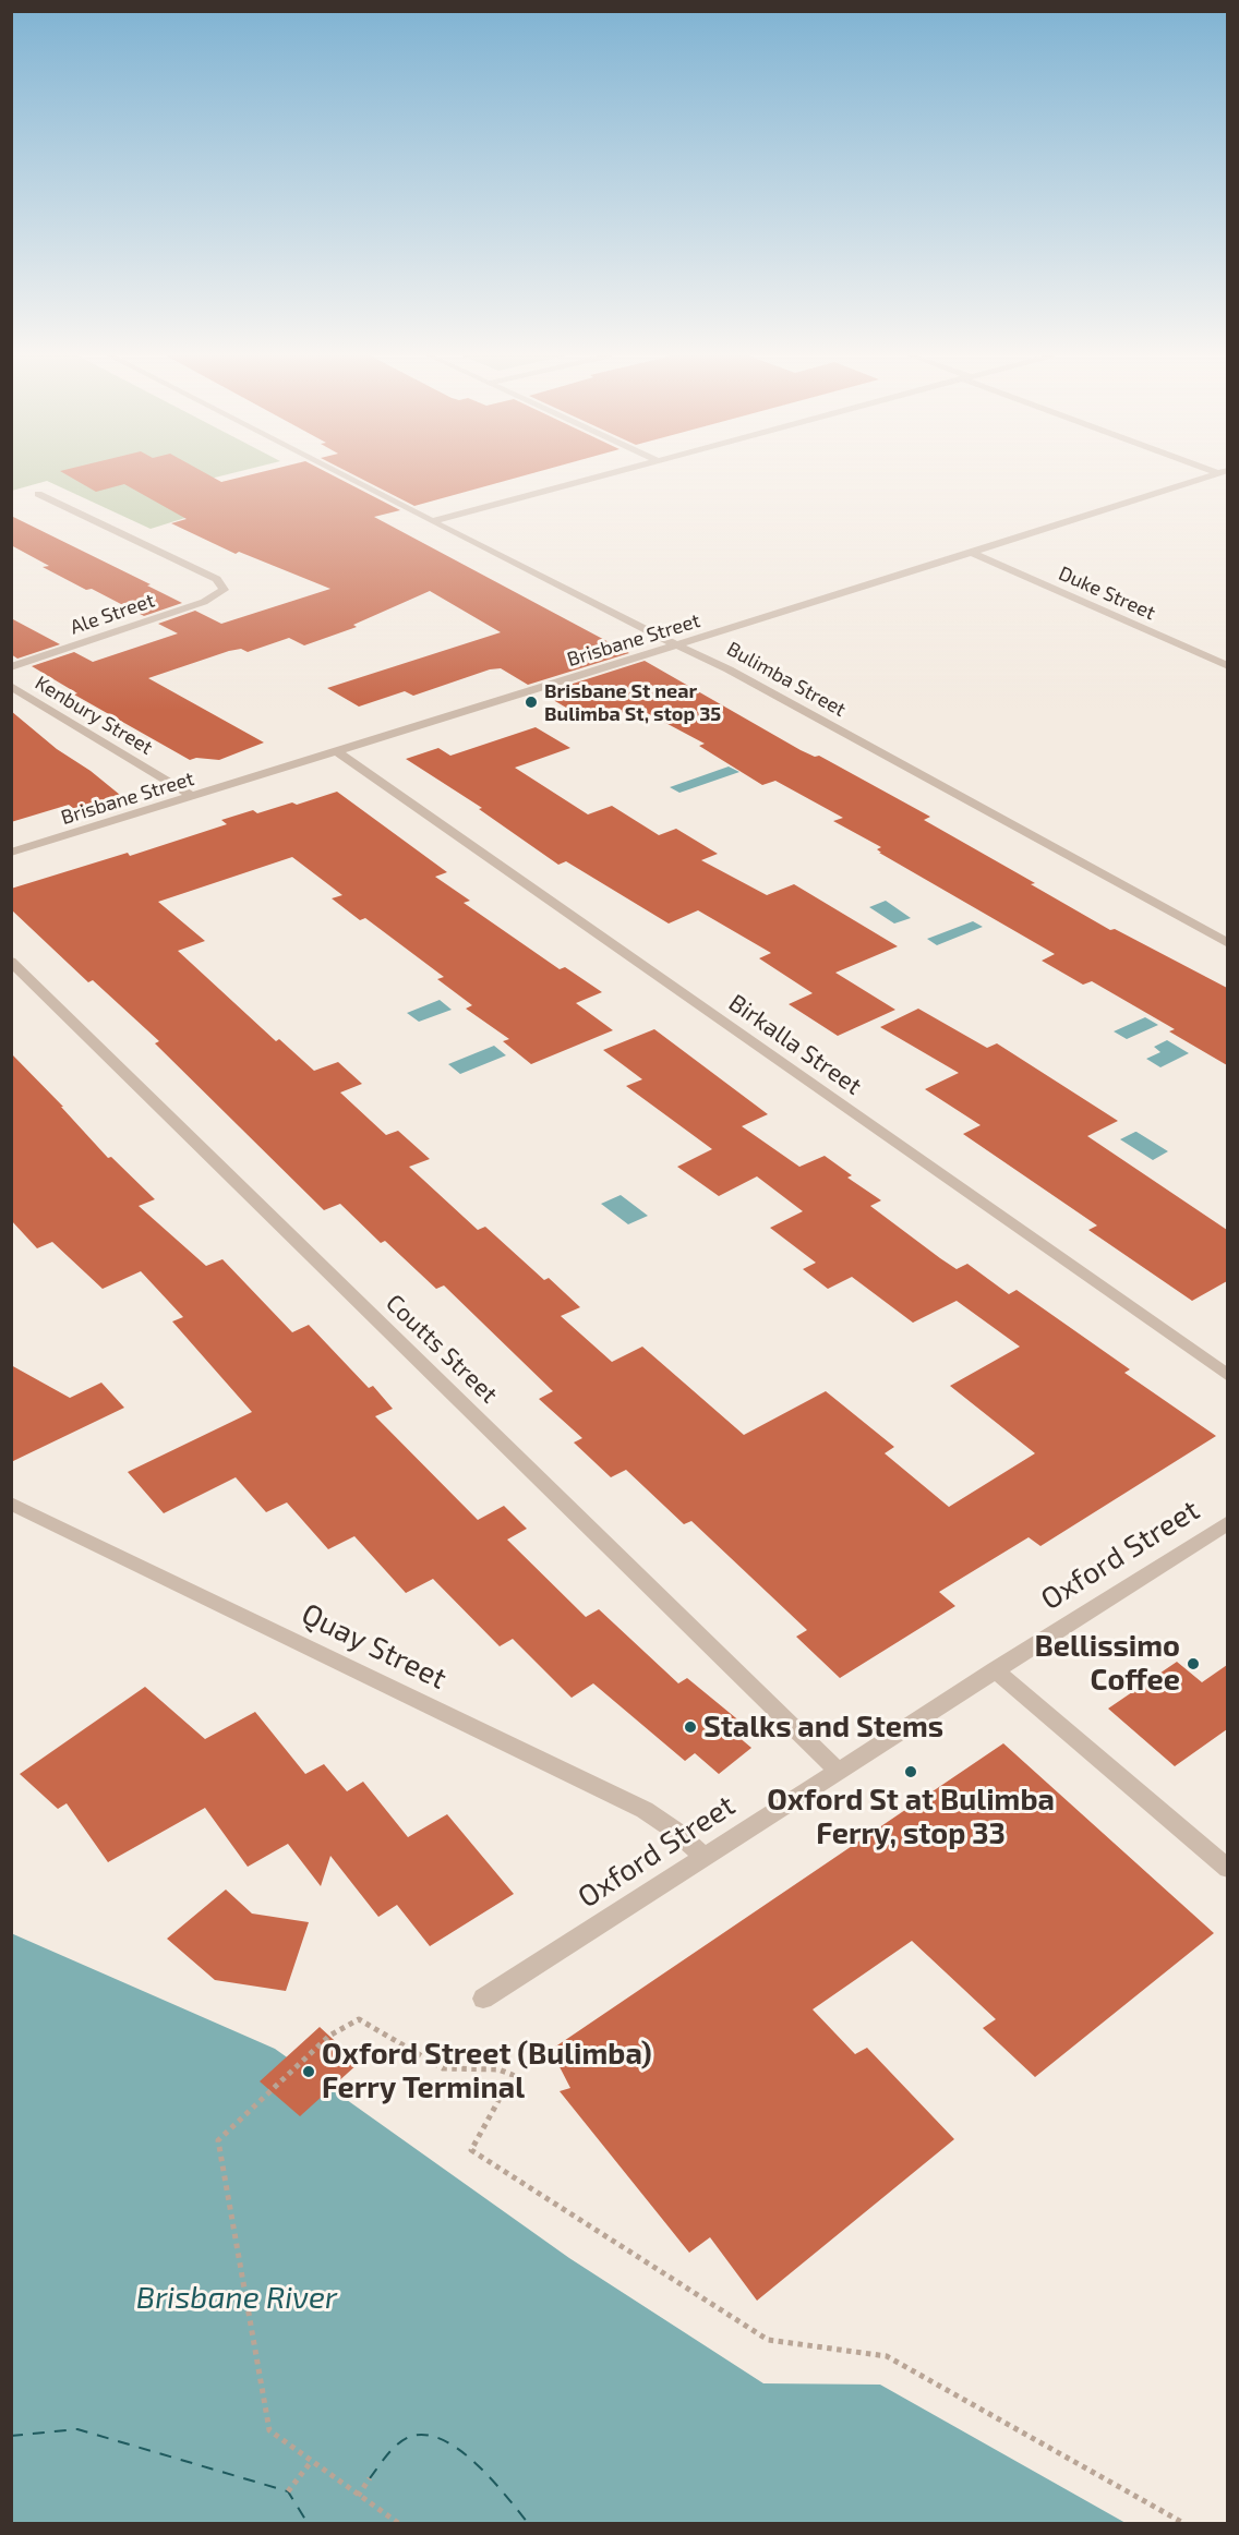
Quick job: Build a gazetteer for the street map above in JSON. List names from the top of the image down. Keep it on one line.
{"streets":{"street":["Duke Street","Ale Street","Brisbane Street","Bulimba Street","Kenbury Street","Birkalla Street","Coutts Street","Oxford Street","Quay Street"]},"crossings":[["Duke Street","Brisbane Street"],["Brisbane Street","Bulimba Street"],["Brisbane Street","Kenbury Street"],["Brisbane Street","Birkalla Street"],["Coutts Street","Oxford Street"],["Oxford Street","Quay Street"]],"water":["Brisbane River"],"places":["Brisbane St near Bulimba St, stop 35","Bellissimo Coffee","Stalks and Stems","Oxford St at Bulimba Ferry, stop 33","Oxford Street (Bulimba) Ferry Terminal"]}
